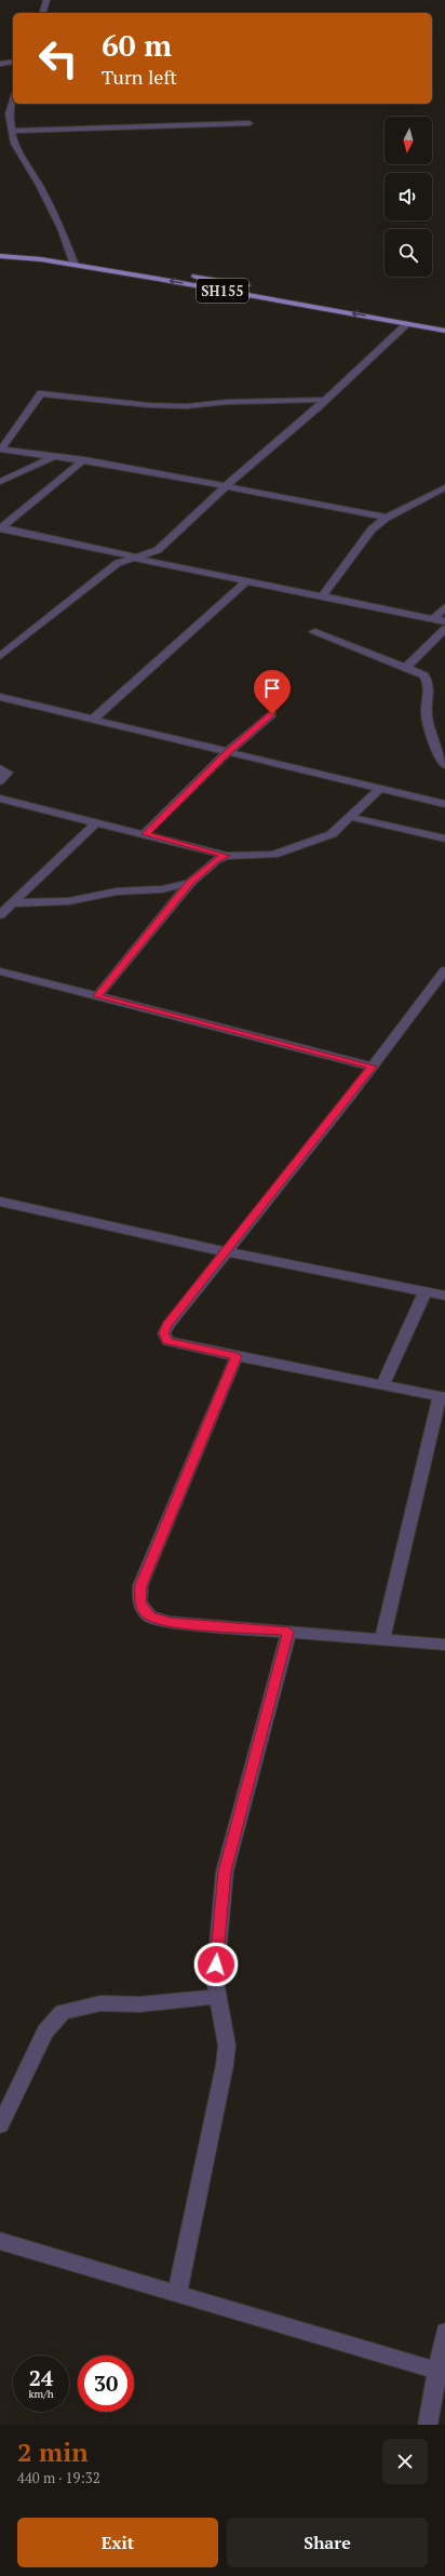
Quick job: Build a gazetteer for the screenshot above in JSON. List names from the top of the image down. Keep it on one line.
{"streets":{"main road":["SH155"]},"north":"bottom","page":{"turn":["60 m","Turn left"],"speed":"24 km/h","limit":"30","heading":["2 min","440 m · 19:32"],"buttons":["Exit","Share"]}}
